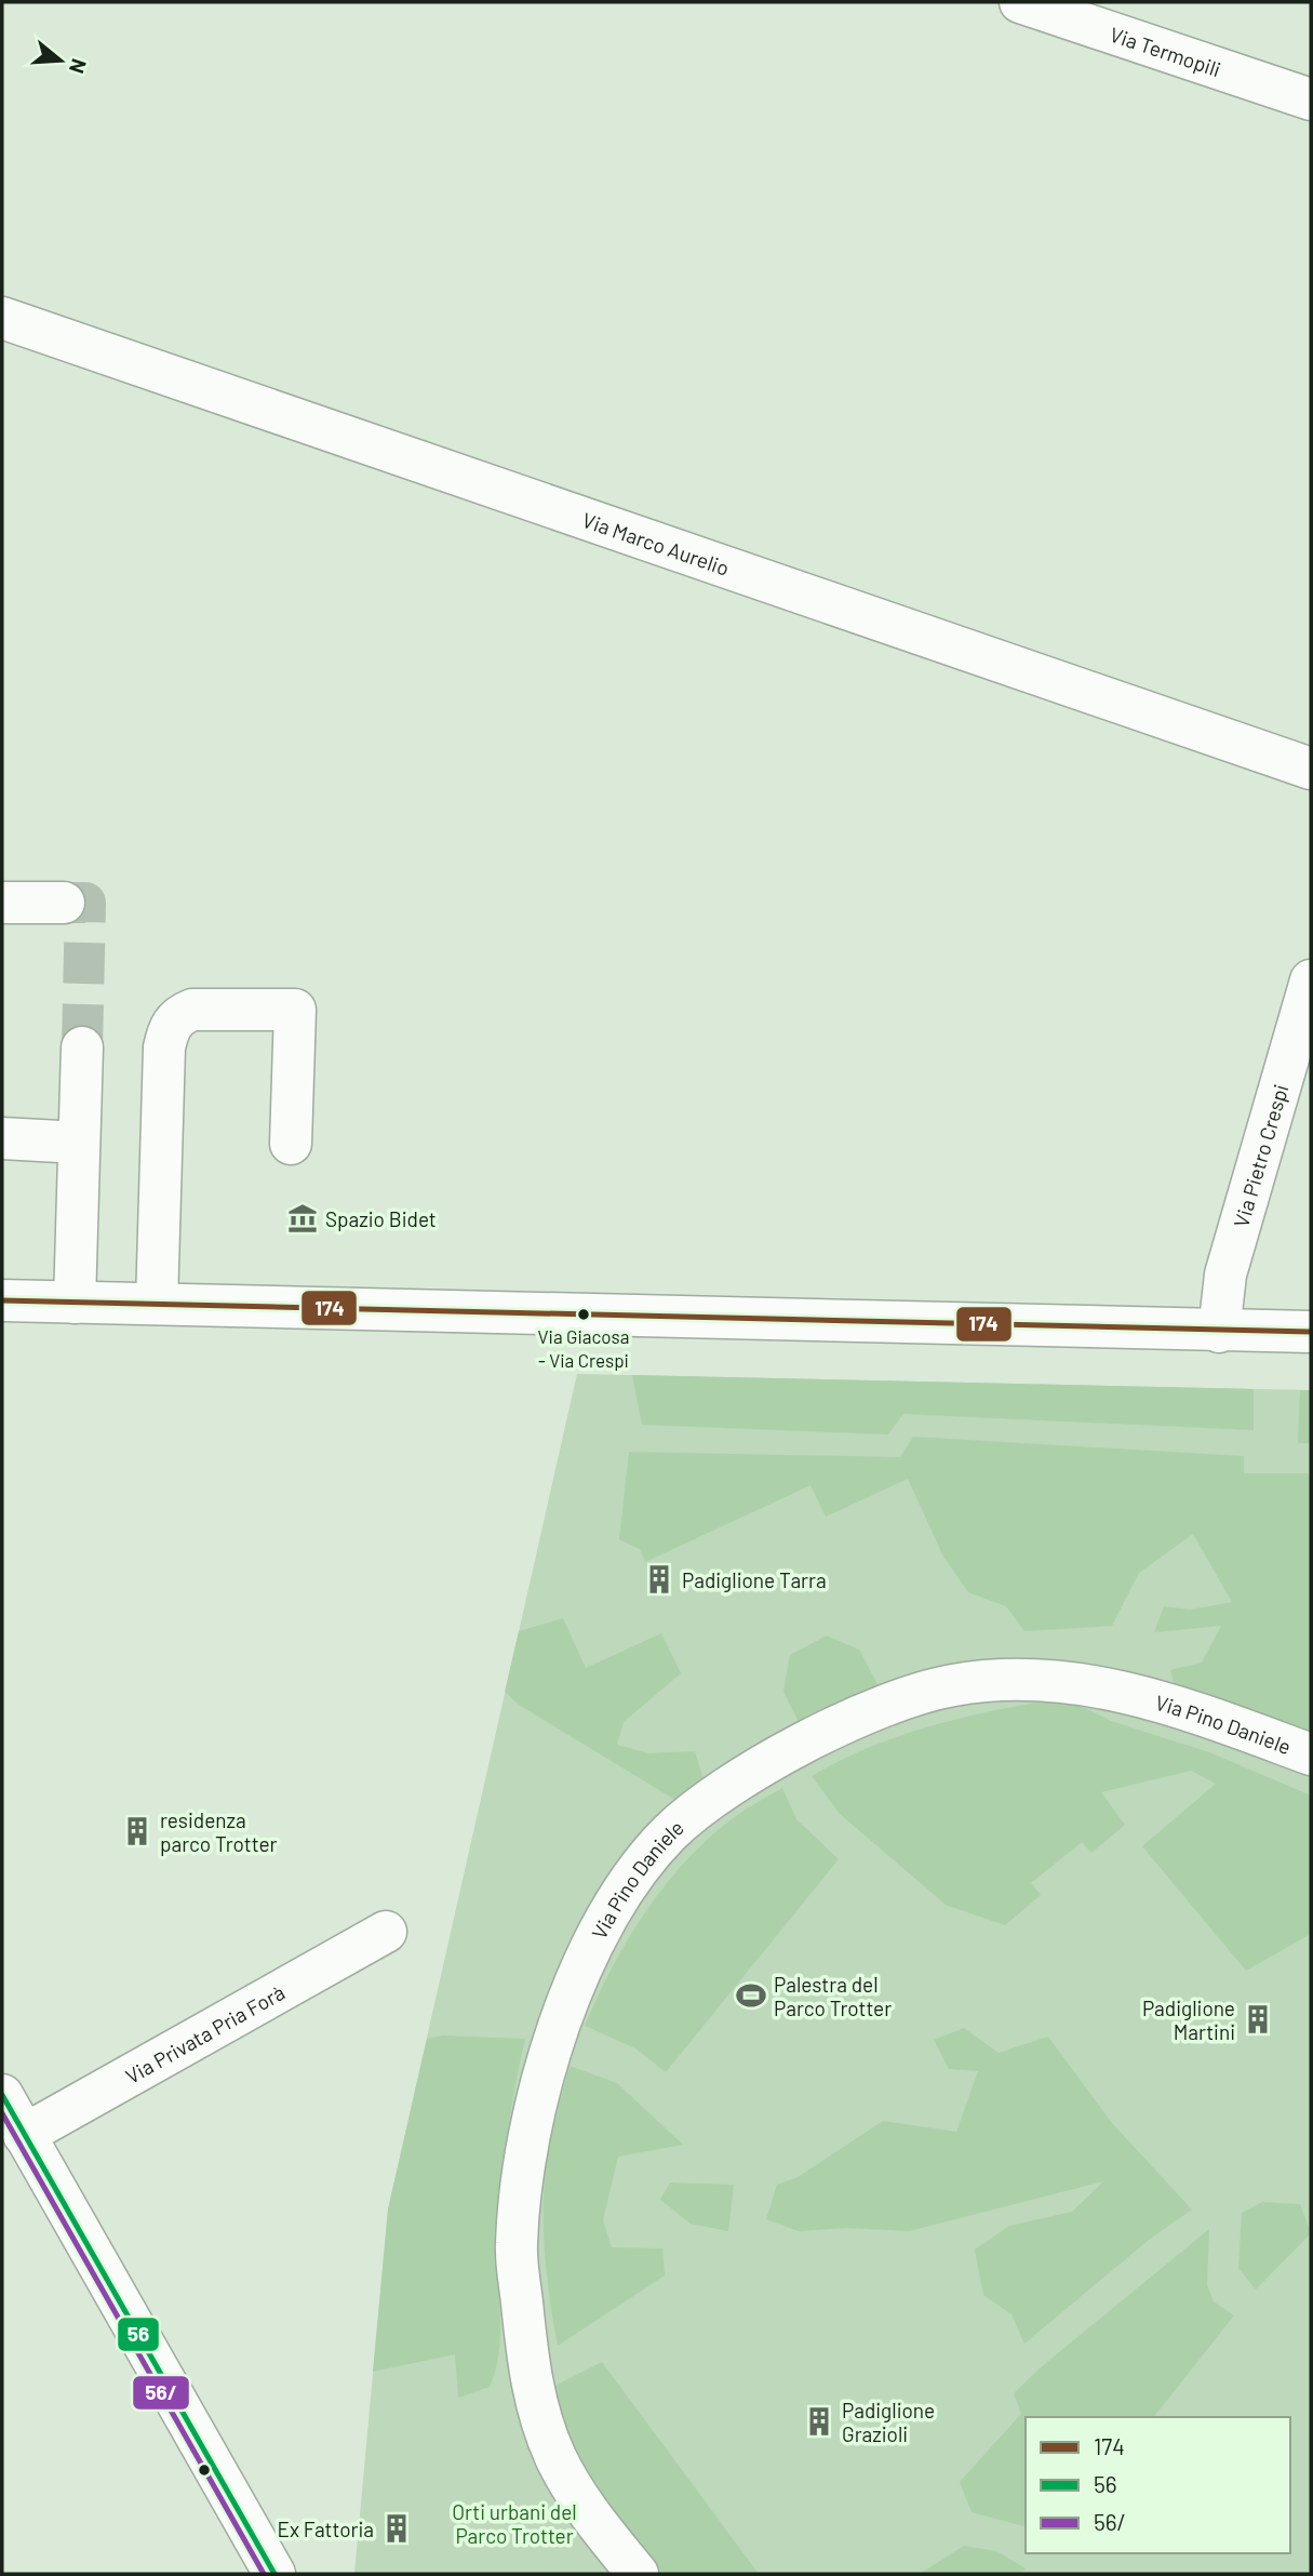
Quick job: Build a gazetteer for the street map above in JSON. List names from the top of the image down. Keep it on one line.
{"streets":{"street":["Via Termopili","Via Marco Aurelio","Via Pietro Crespi","Via Pino Daniele","Via Privata Pria Forà"]},"parks":["Orti urbani del Parco Trotter"],"places":{"museum":["Spazio Bidet"],"other":["Via Giacosa - Via Crespi"],"building":["Padiglione Tarra","residenza parco Trotter","Padiglione Martini","Padiglione Grazioli","Ex Fattoria"],"sports":["Palestra del Parco Trotter"]},"lines":["transit line 174","transit line 56","transit line 56/"],"legend":["174","56","56/"],"north":"right"}
